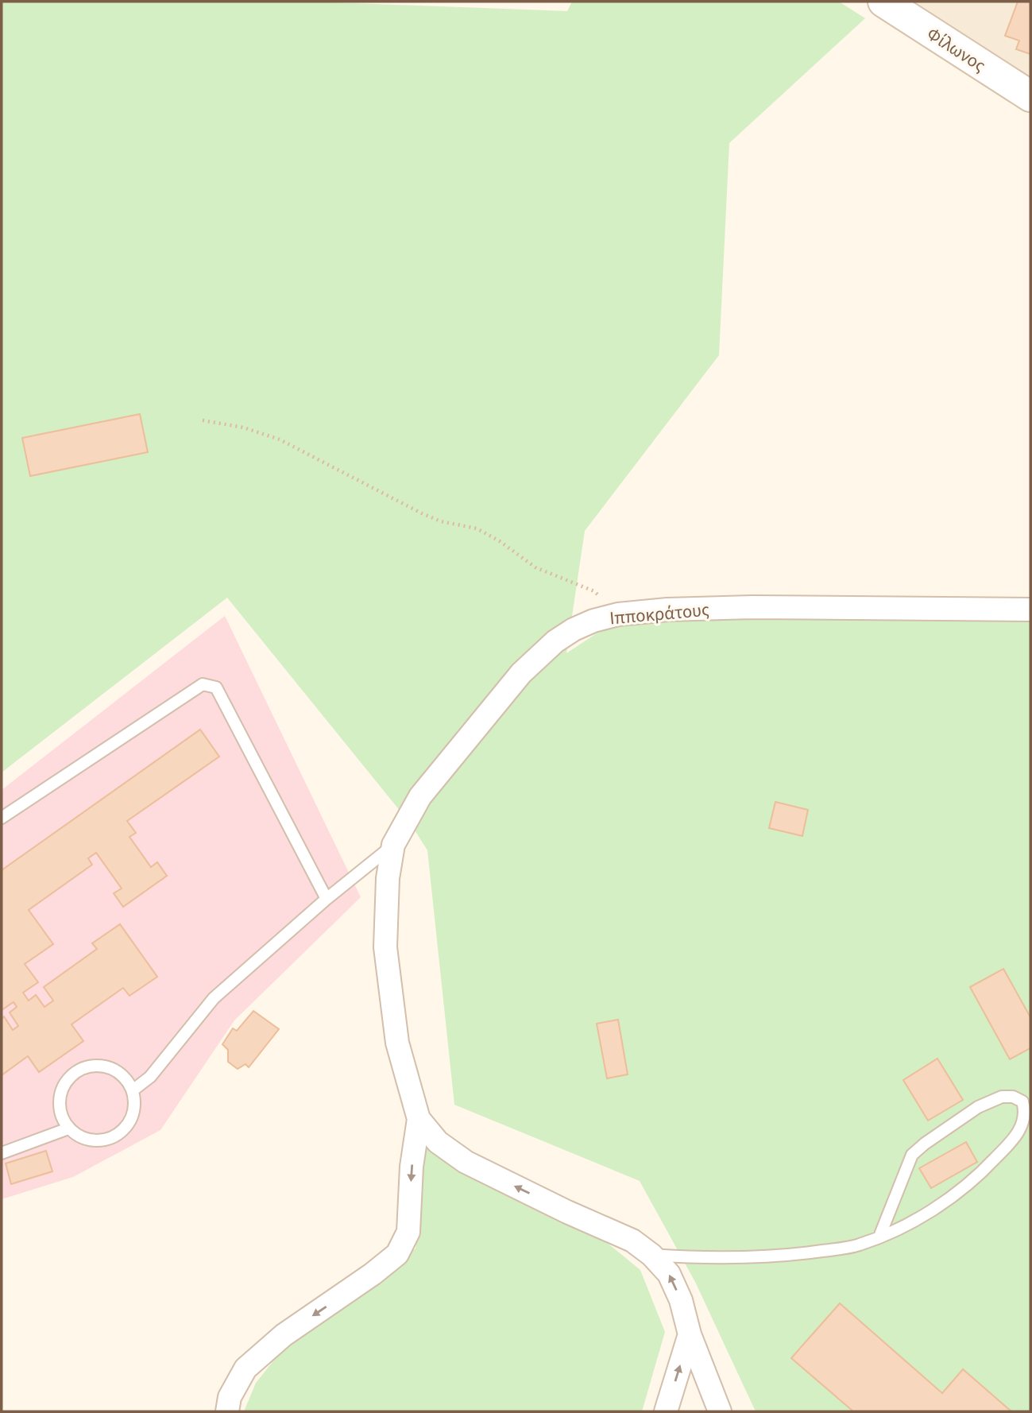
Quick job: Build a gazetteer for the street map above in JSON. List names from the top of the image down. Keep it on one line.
{"streets":{"main road":["Φίλωνος"],"street":["Ιπποκράτους"]}}
